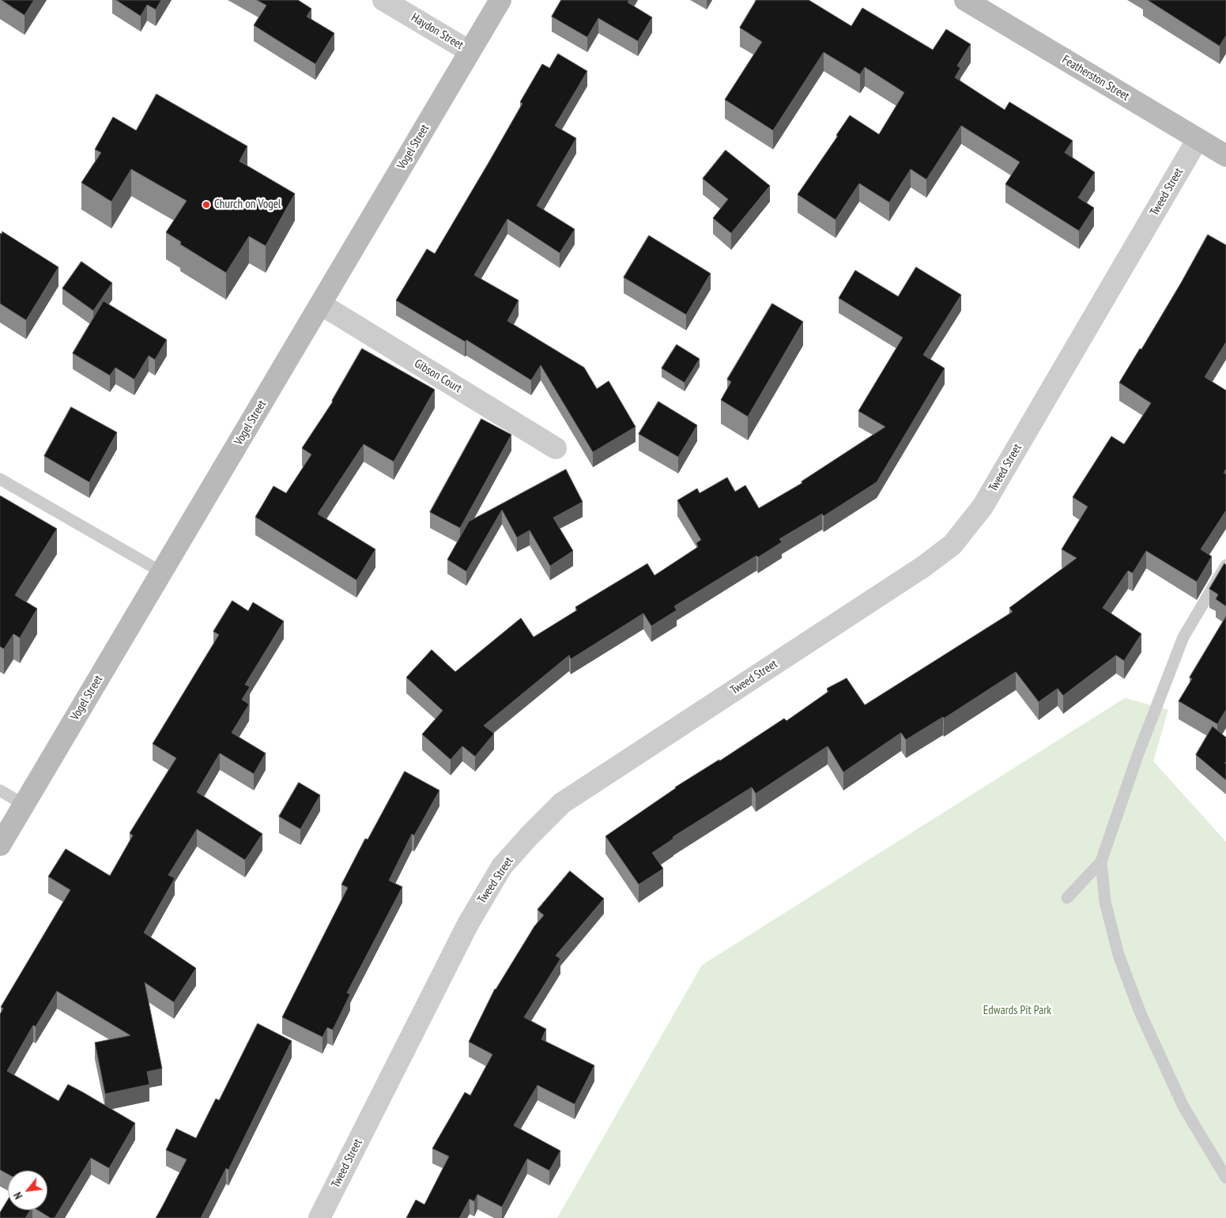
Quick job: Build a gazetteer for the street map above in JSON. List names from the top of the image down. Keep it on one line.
{"streets":{"main road":["Featherston Street","Vogel Street"],"street":["Haydon Street","Tweed Street","Gibson Court"]},"crossings":[["Haydon Street","Vogel Street"],["Featherston Street","Tweed Street"],["Vogel Street","Gibson Court"]],"parks":["Edwards Pit Park"],"places":["Church on Vogel"],"north":"bottom left"}
